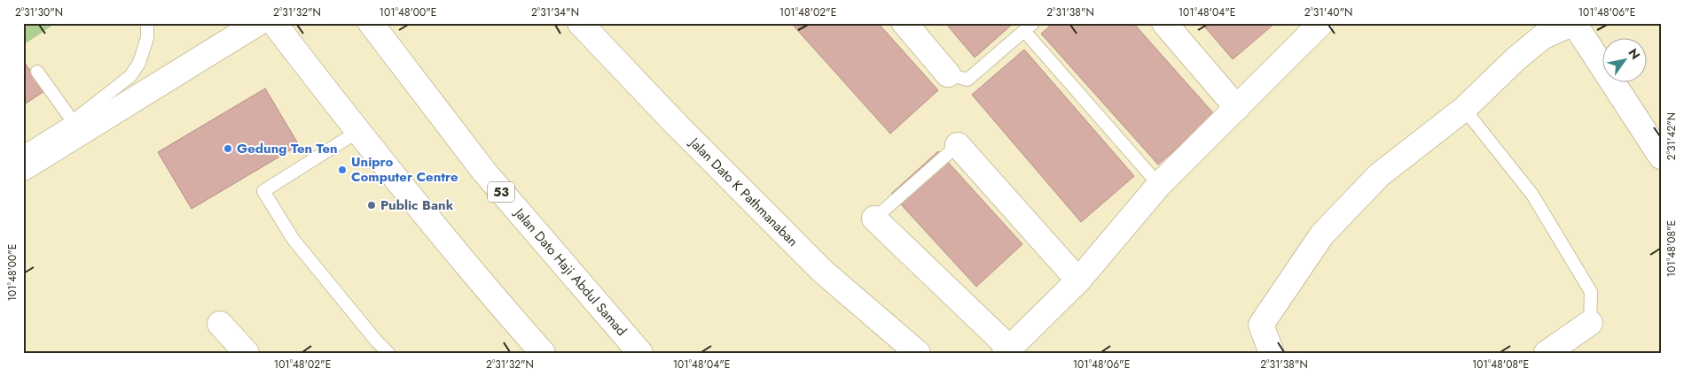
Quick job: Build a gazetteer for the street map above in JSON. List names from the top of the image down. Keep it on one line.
{"streets":{"street":["53","Jalan Dato K Pathmanaban","Jalan Dato Haji Abdul Samad"]},"places":["Gedung Ten Ten","Unipro Computer Centre","Public Bank"],"north":"top right","coordinates":["2°31'30\"N","2°31'32\"N","101°48'00\"E","2°31'34\"N","101°48'02\"E","2°31'38\"N","101°48'04\"E","2°31'40\"N","101°48'06\"E","2°31'42\"N","101°48'08\"E"]}
